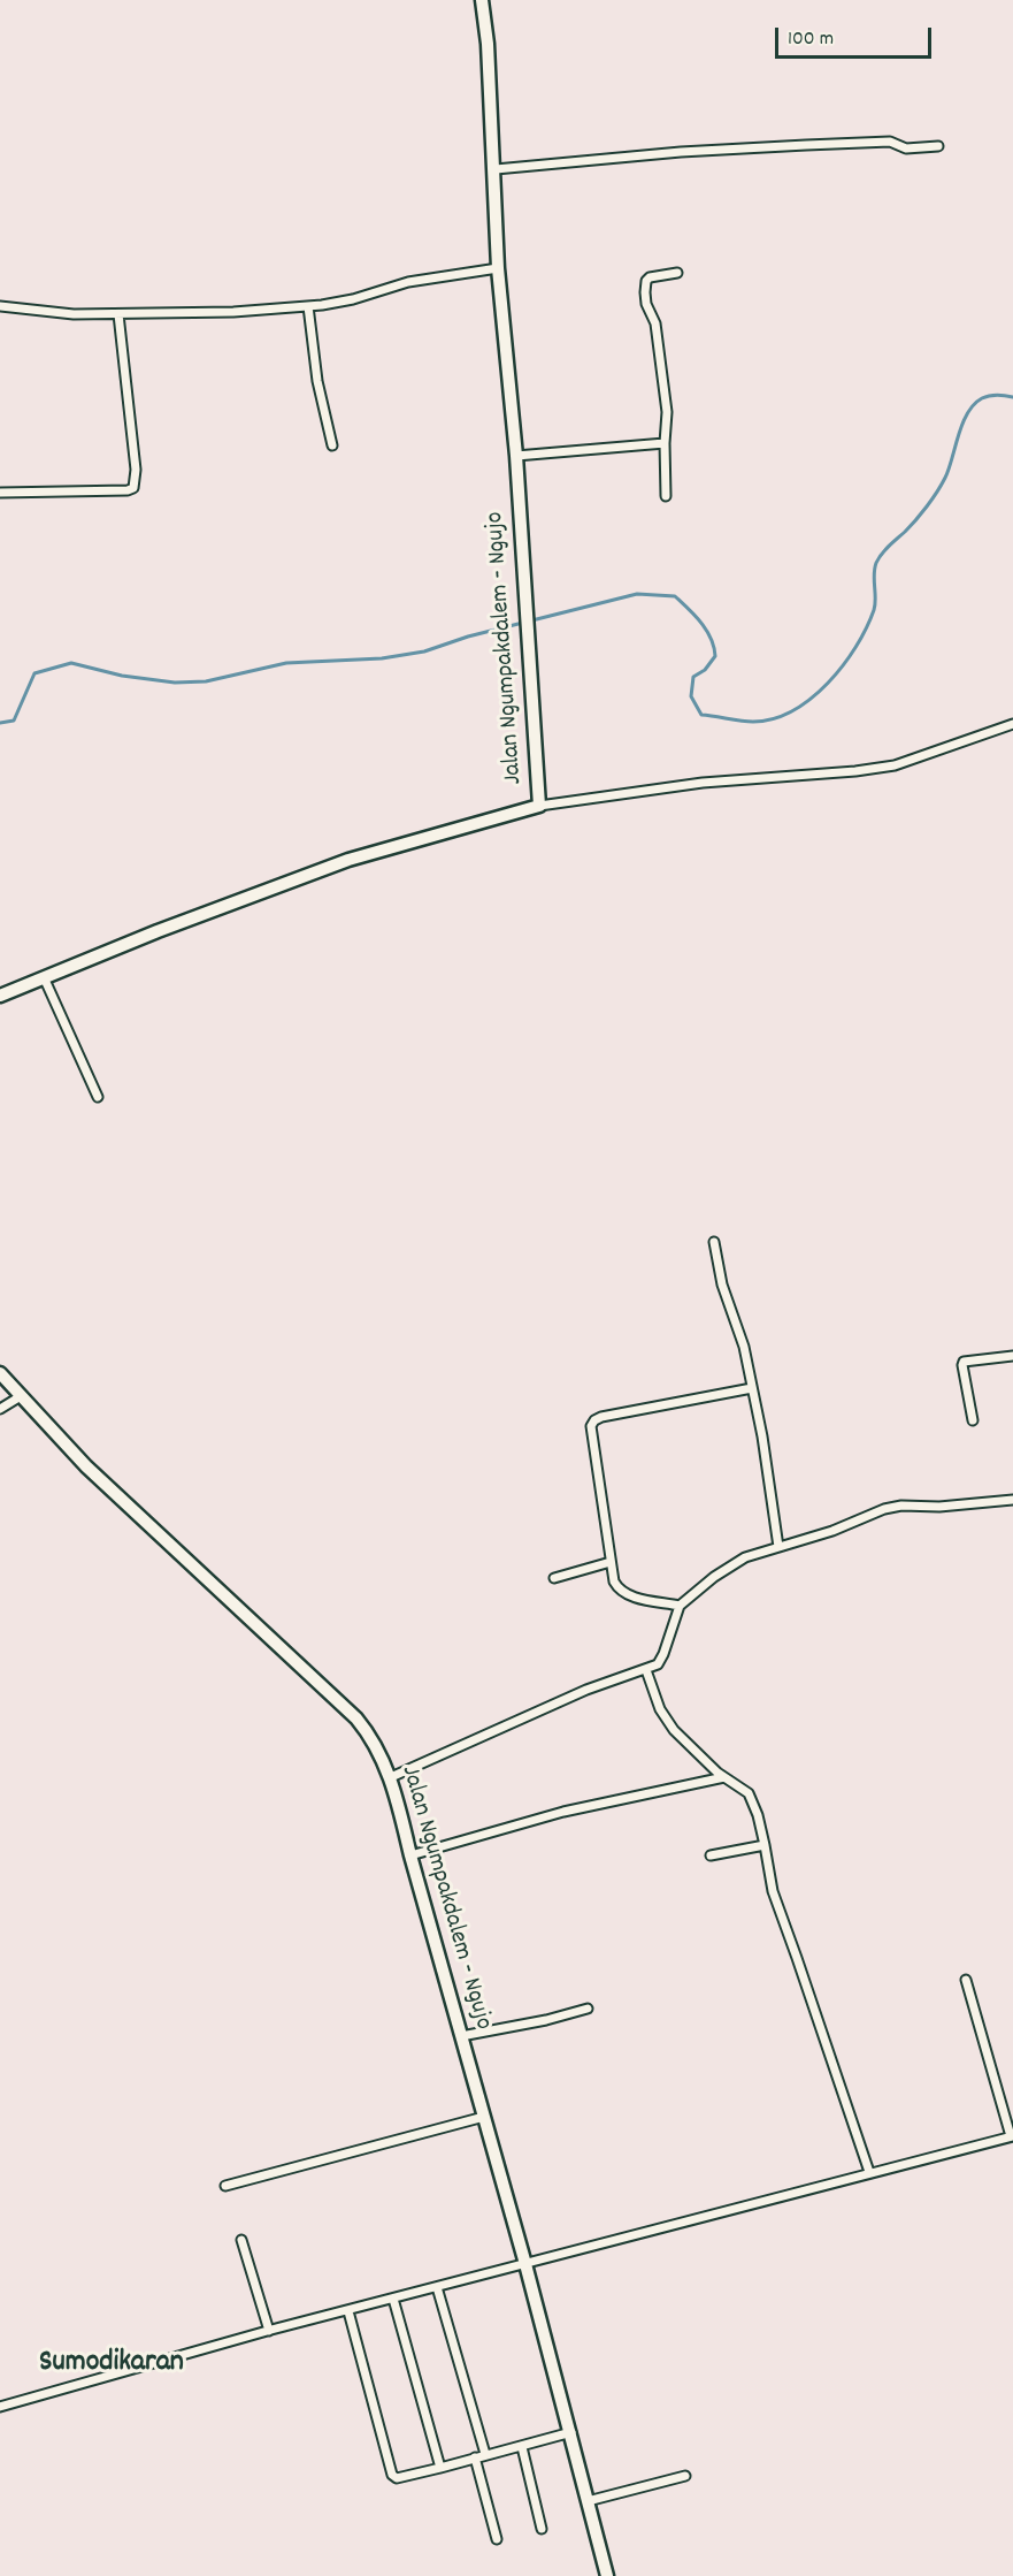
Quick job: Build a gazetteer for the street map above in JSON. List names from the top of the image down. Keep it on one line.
{"streets":{"street":["Jalan Ngumpakdalem - Ngujo"]},"districts":["Sumodikaran"],"scale_bar":"100 m"}
